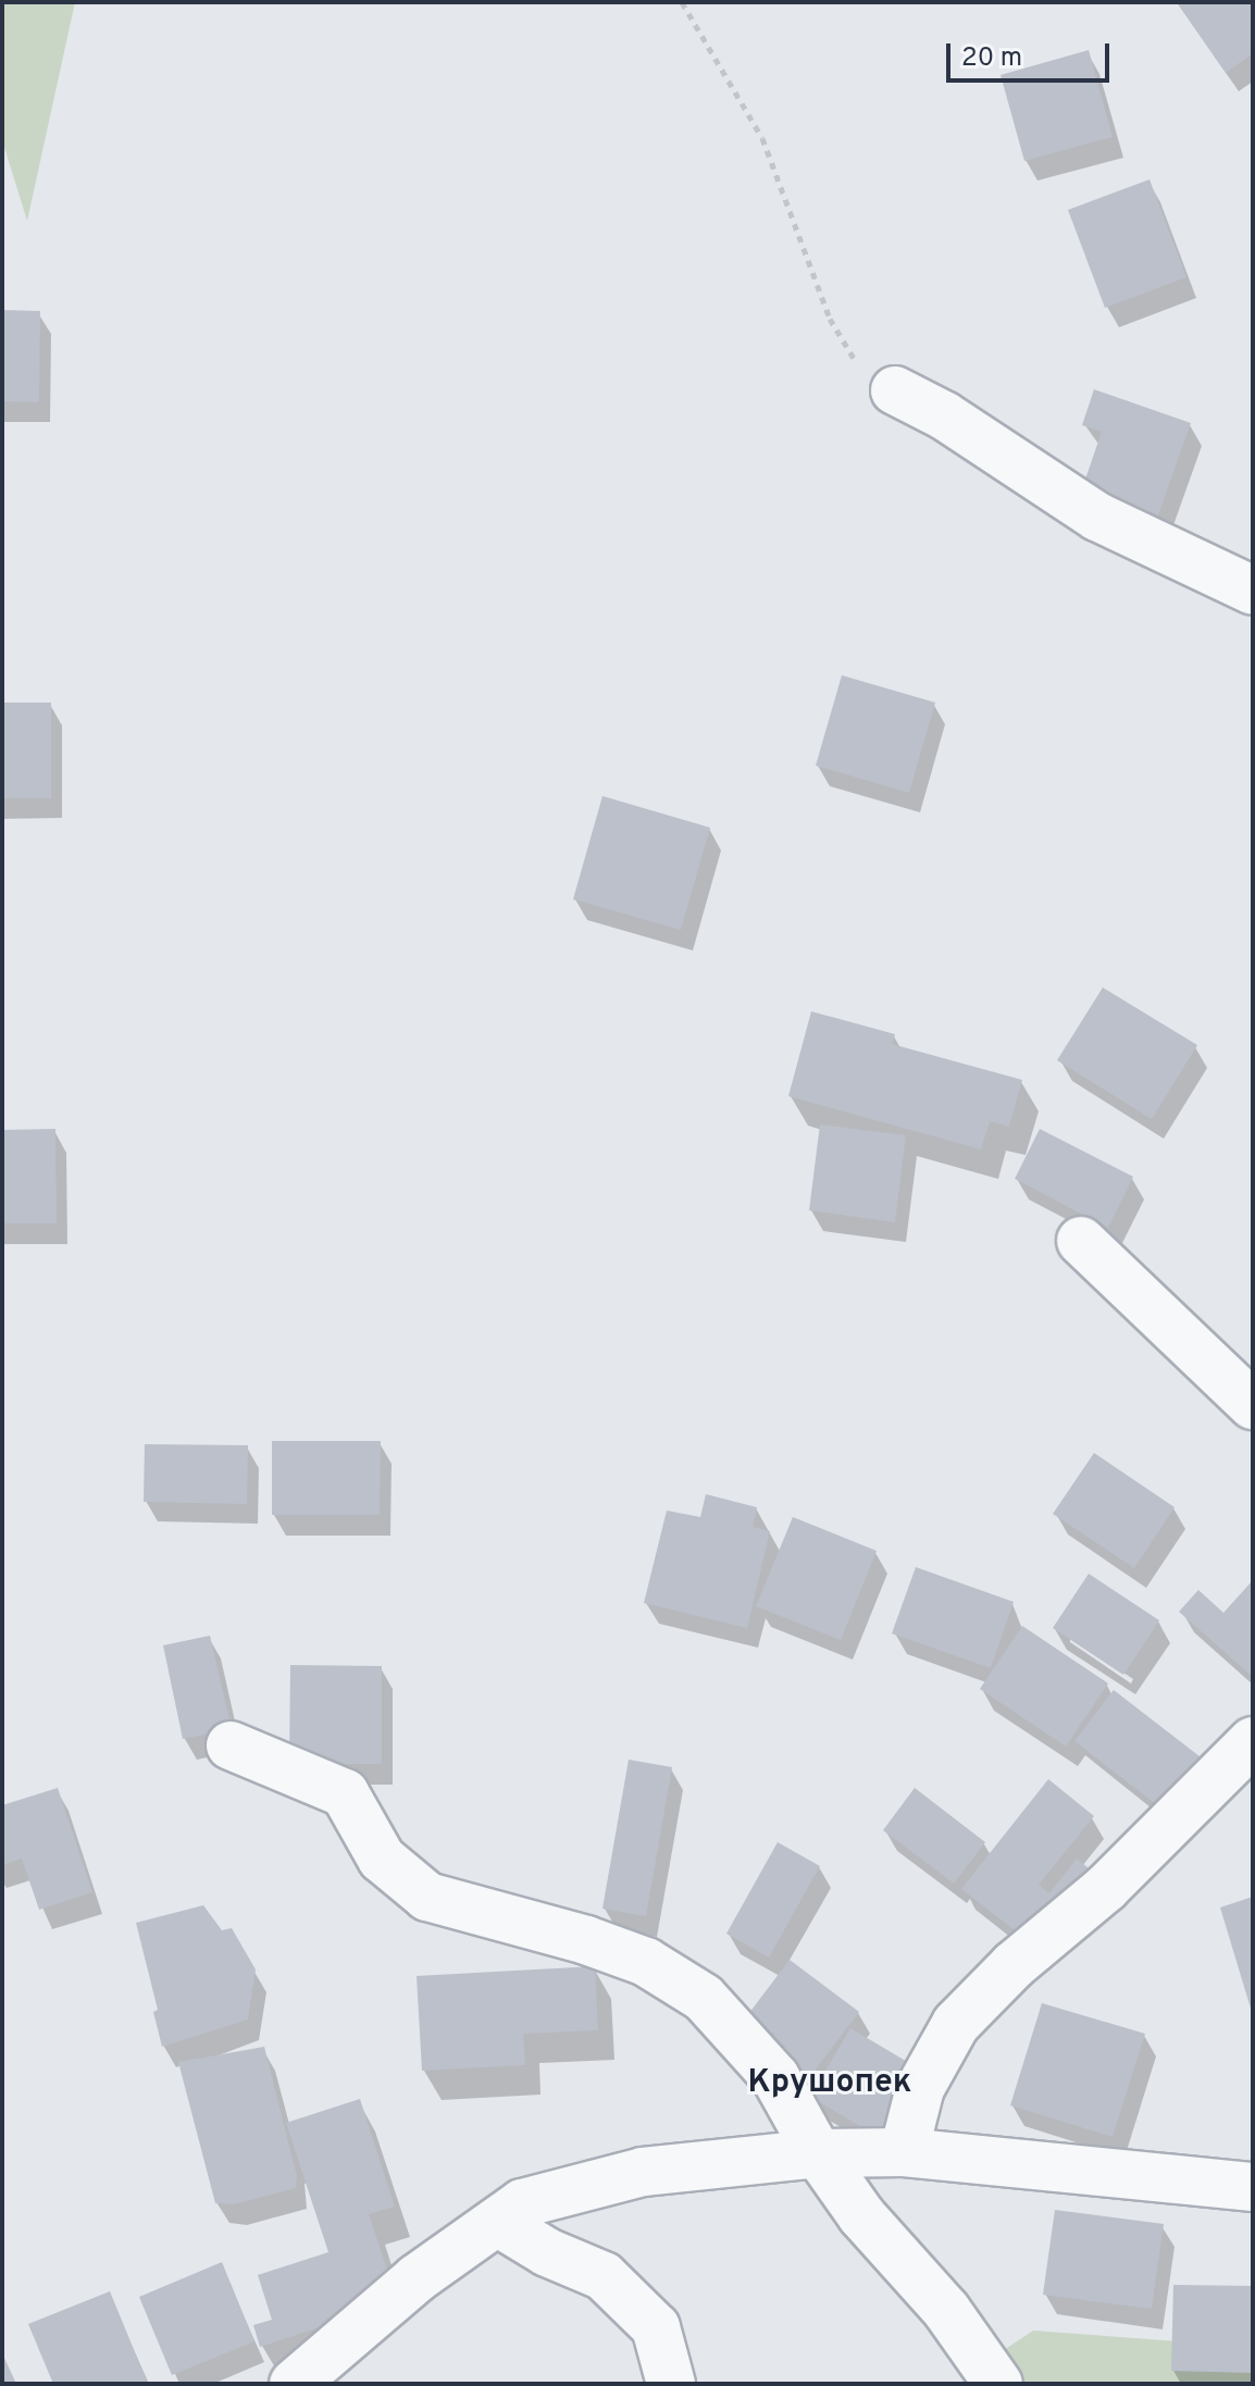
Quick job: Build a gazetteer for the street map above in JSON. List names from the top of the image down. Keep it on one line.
{"districts":["Крушопек"],"scale_bar":"20 m"}
